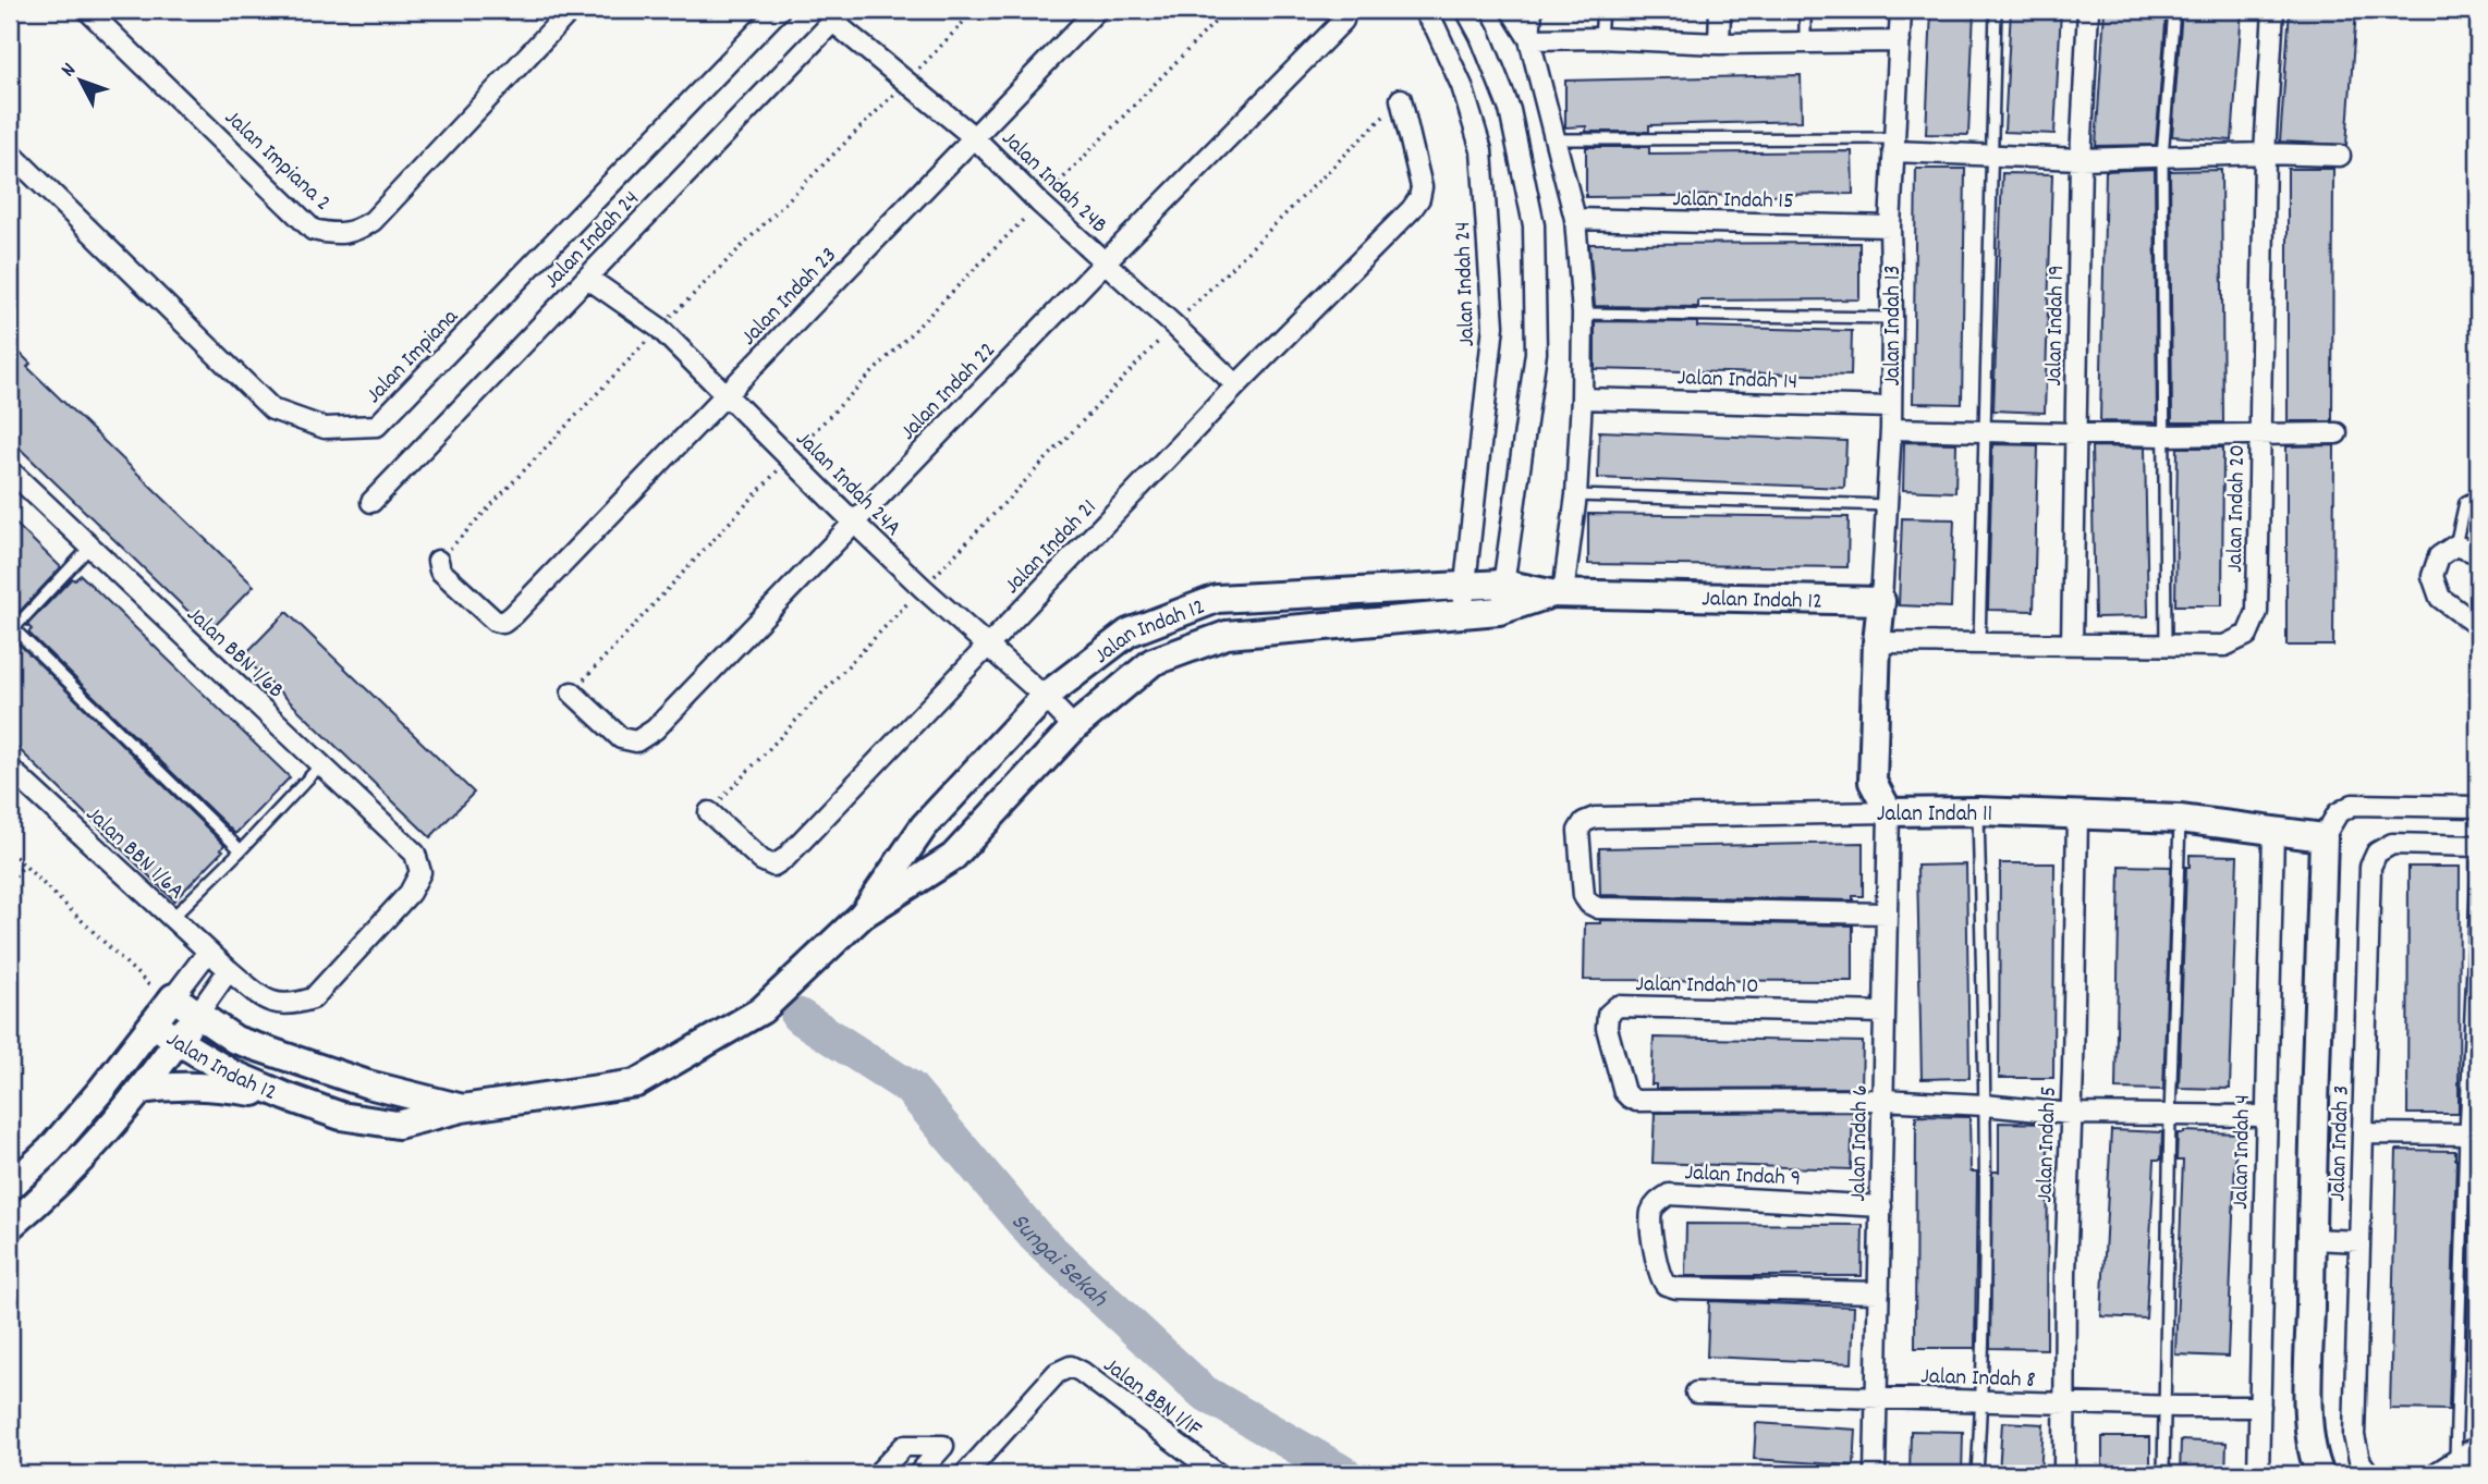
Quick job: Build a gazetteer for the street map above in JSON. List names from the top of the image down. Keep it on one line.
{"streets":{"street":["Jalan Impiana 2","Jalan Indah 24B","Jalan Indah 15","Jalan Indah 24","Jalan Indah 23","Jalan Indah 13","Jalan Indah 19","Jalan Impiana","Jalan Indah 14","Jalan Indah 22","Jalan Indah 24A","Jalan Indah 20","Jalan Indah 21","Jalan Indah 12","Jalan BBN 1/6B","Jalan Indah 11","Jalan BBN 1/6A","Jalan Indah 10","Jalan Indah 6","Jalan Indah 3","Jalan Indah 5","Jalan Indah 4","Jalan Indah 9","Jalan Indah 8","Jalan BBN 1/1F"]},"crossings":[["Jalan Indah 24B","Jalan Indah 24"],["Jalan Indah 24B","Jalan Indah 23"],["Jalan Indah 24B","Jalan Indah 22"],["Jalan Indah 24B","Jalan Indah 21"],["Jalan Indah 15","Jalan Indah 13"],["Jalan Indah 24","Jalan Indah 24A"],["Jalan Indah 24","Jalan Indah 12"],["Jalan Indah 23","Jalan Indah 24A"],["Jalan Indah 13","Jalan Indah 14"],["Jalan Indah 13","Jalan Indah 20"],["Jalan Indah 13","Jalan Indah 12"],["Jalan Indah 13","Jalan Indah 11"],["Jalan Indah 13","Jalan Indah 6"],["Jalan Indah 19","Jalan Indah 20"],["Jalan Indah 22","Jalan Indah 24A"],["Jalan Indah 24A","Jalan Indah 21"],["Jalan Indah 24A","Jalan Indah 12"],["Jalan BBN 1/6B","Jalan BBN 1/6A"],["Jalan Indah 11","Jalan Indah 6"],["Jalan Indah 11","Jalan Indah 5"],["Jalan Indah 11","Jalan Indah 4"],["Jalan Indah 10","Jalan Indah 6"],["Jalan Indah 6","Jalan Indah 9"],["Jalan Indah 6","Jalan Indah 8"],["Jalan Indah 5","Jalan Indah 8"],["Jalan Indah 4","Jalan Indah 8"]],"water":["Sungai Sekah"],"north":"top left"}
